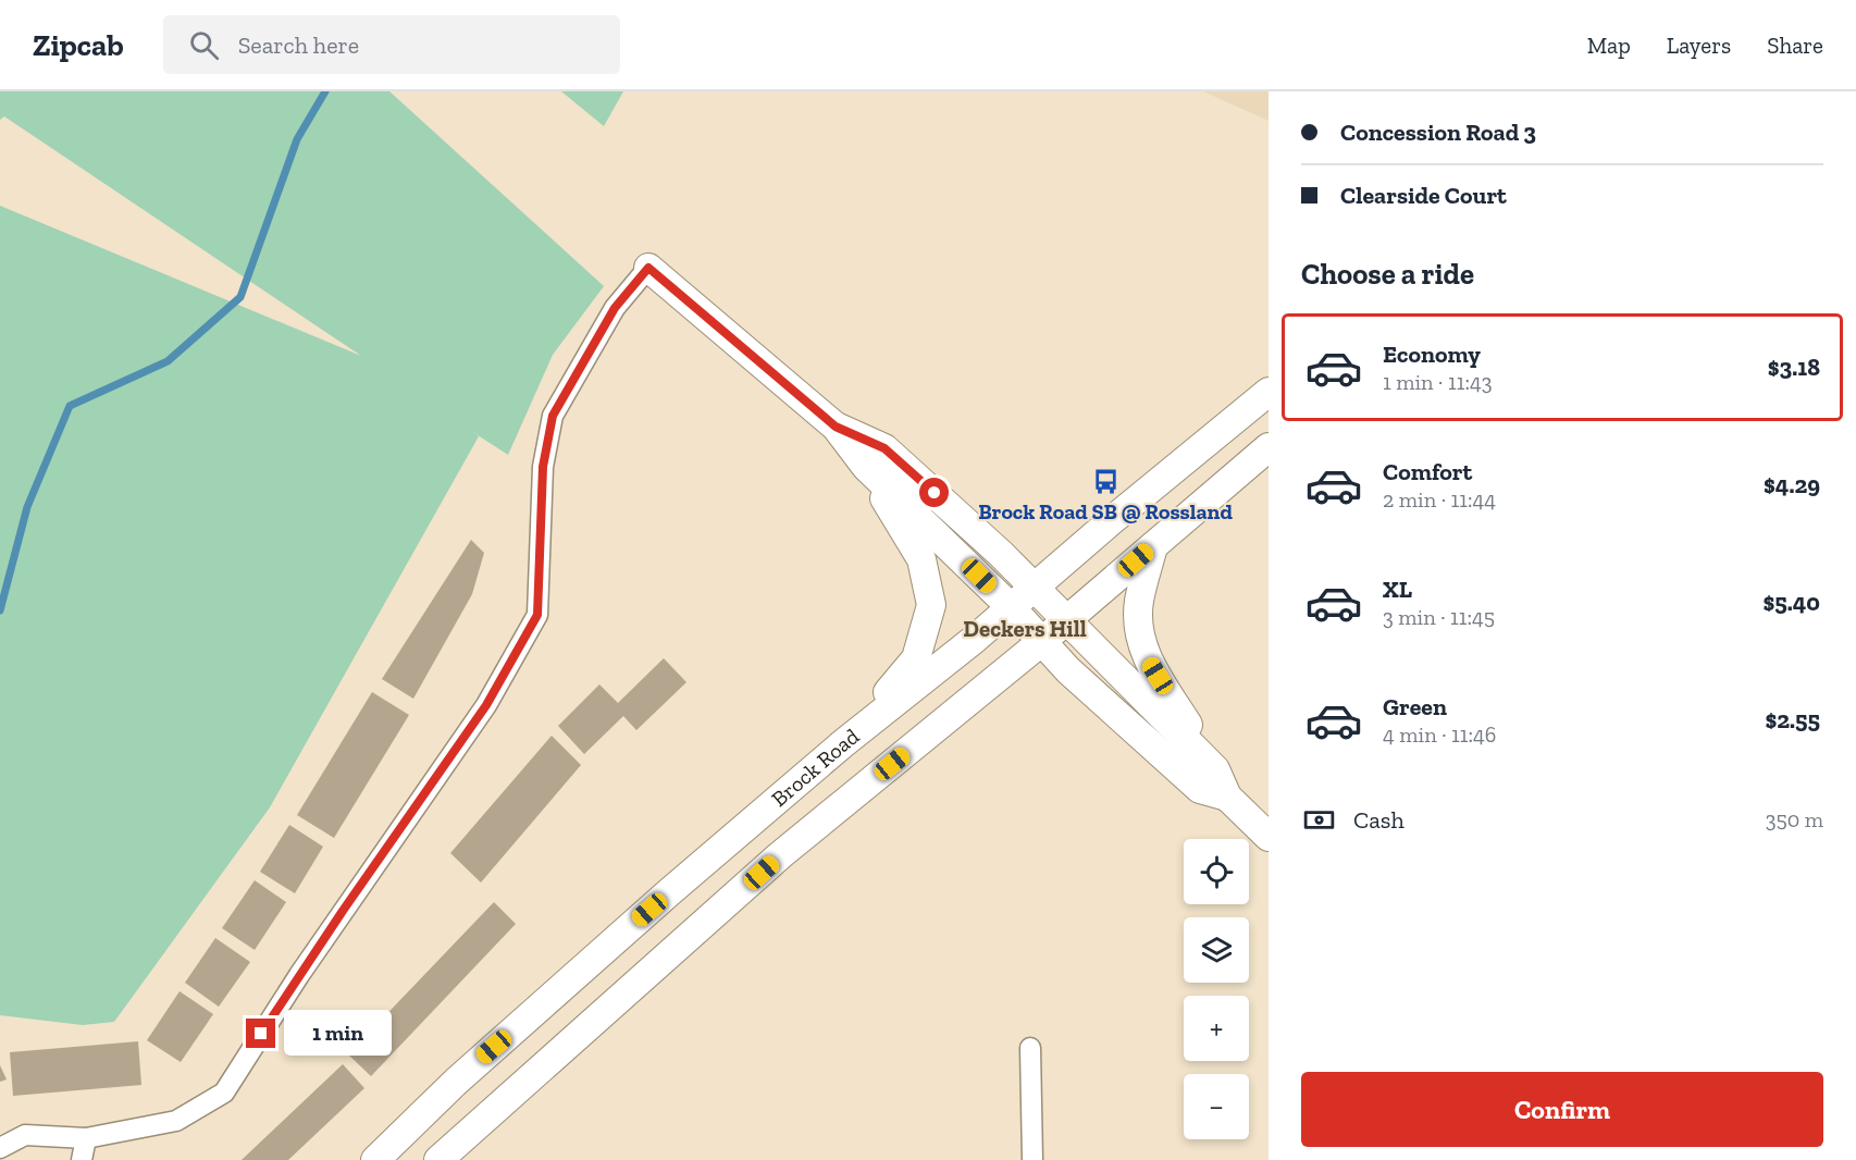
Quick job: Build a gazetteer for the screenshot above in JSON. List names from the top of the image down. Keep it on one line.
{"streets":{"main road":["Brock Road"]},"districts":["Deckers Hill"],"places":{"bus stop":["Brock Road SB @ Rossland"]},"page":{"header":"Zipcab","search":"Search here","nav":["Map","Layers","Share"],"banner":["Concession Road 3","Clearside Court"],"heading":"Choose a ride","list":[{"name":"Economy","note":"1 min · 11:43","value":"$3.18"},{"name":"Comfort","note":"2 min · 11:44","value":"$4.29"},{"name":"XL","note":"3 min · 11:45","value":"$5.40"},{"name":"Green","note":"4 min · 11:46","value":"$2.55"}],"pay":["Cash","350 m"],"map_buttons":["+","−"],"bubble":"1 min","buttons":"Confirm"}}
